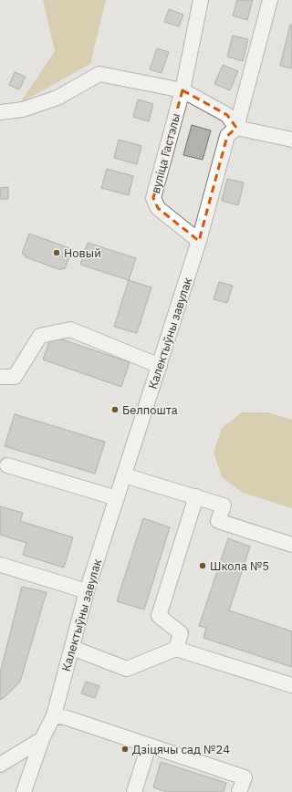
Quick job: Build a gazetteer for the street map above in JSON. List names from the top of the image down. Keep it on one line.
{"streets":{"street":["вуліца Гастэлы","Калектыўны завулак"]},"crossings":[["вуліца Гастэлы","Калектыўны завулак"]],"places":["Новый","Белпошта","Школа №5","Дзіцячы сад №24"]}
